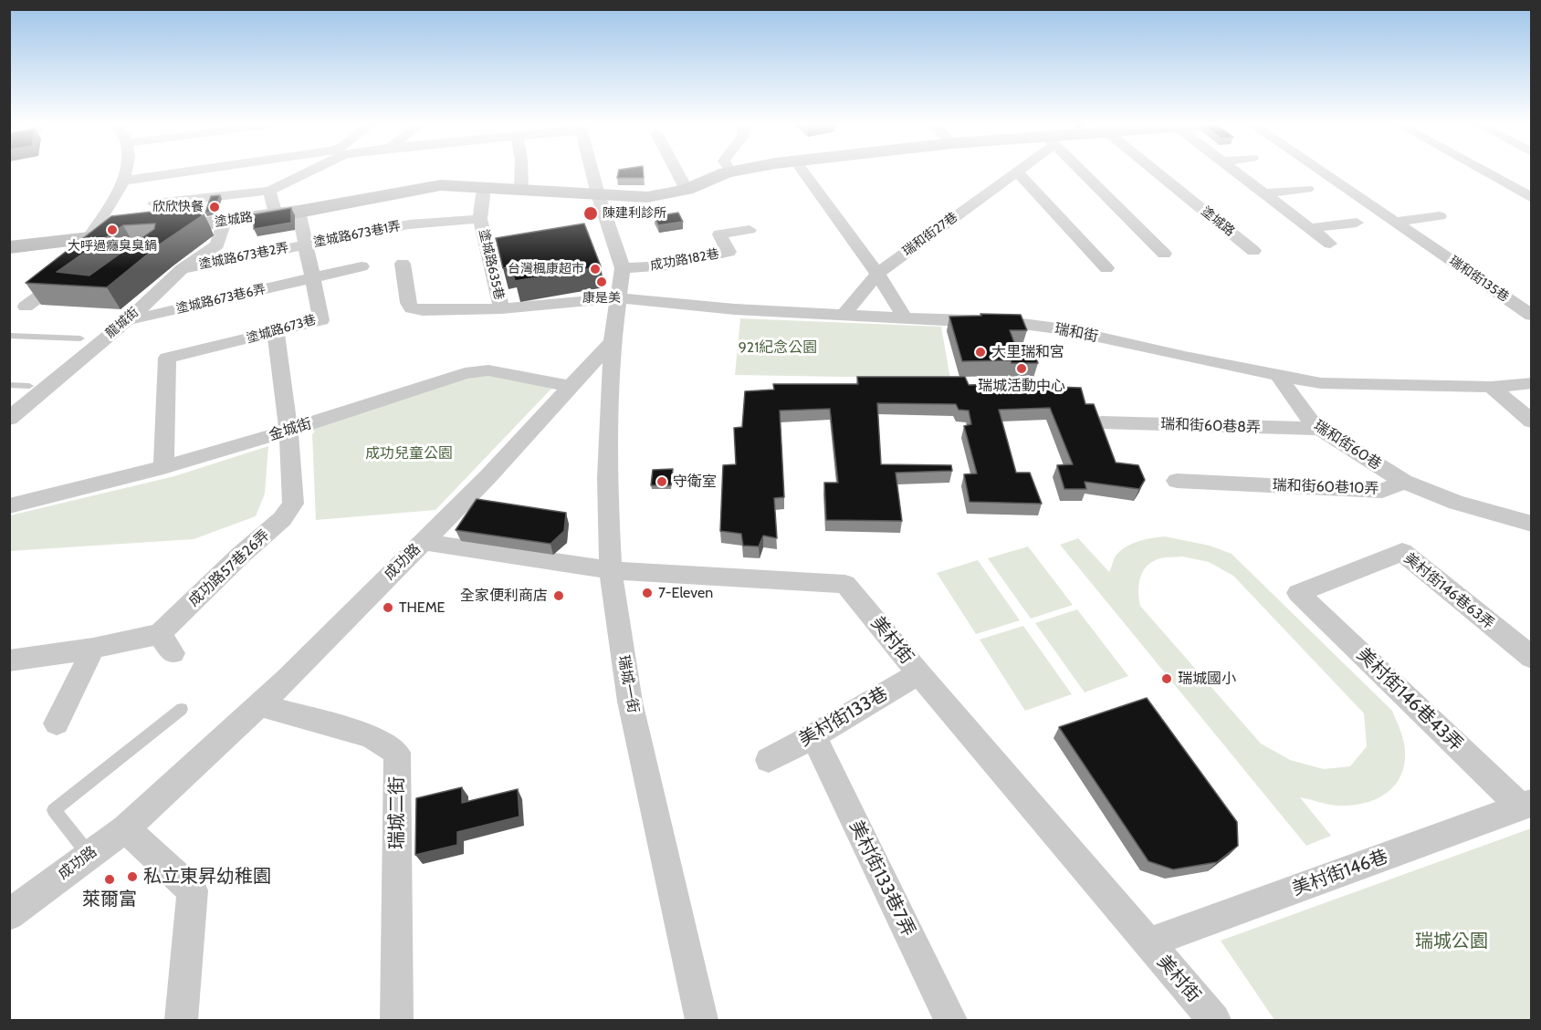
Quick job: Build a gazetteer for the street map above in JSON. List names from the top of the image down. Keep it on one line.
{"streets":{"street":["塗城路","塗城路673巷1弄","瑞和街27巷","塗城路673巷2弄","成功路182巷","塗城路635巷","瑞和街135巷","塗城路673巷6弄","龍城街","塗城路673巷","瑞和街","瑞和街60巷8弄","金城街","瑞和街60巷","瑞和街60巷10弄","成功路","成功路57巷26弄","美村街146巷63弄","美村街","瑞城一街","美村街146巷43弄","美村街133巷","瑞城二街","美村街146巷","美村街133巷7弄"]},"crossings":[["塗城路","塗城路635巷"],["塗城路","龍城街"],["塗城路","塗城路673巷"],["塗城路673巷1弄","塗城路673巷2弄"],["塗城路673巷1弄","塗城路635巷"],["塗城路673巷1弄","塗城路673巷"],["瑞和街27巷","瑞和街"],["塗城路673巷2弄","龍城街"],["塗城路673巷2弄","塗城路673巷"],["塗城路635巷","瑞和街"],["塗城路673巷6弄","龍城街"],["塗城路673巷6弄","塗城路673巷"],["塗城路673巷","金城街"],["塗城路673巷","成功路57巷26弄"],["瑞和街","瑞和街60巷"],["瑞和街60巷8弄","瑞和街60巷"],["金城街","成功路"],["金城街","成功路57巷26弄"],["瑞和街60巷","瑞和街60巷10弄"],["成功路","美村街"],["成功路","瑞城一街"],["成功路","瑞城二街"],["美村街146巷63弄","美村街146巷43弄"],["美村街","瑞城一街"],["美村街","美村街133巷"],["美村街","美村街146巷"],["美村街146巷43弄","美村街146巷"],["美村街133巷","美村街133巷7弄"]],"parks":["921紀念公園","成功兒童公園","瑞城公園"],"places":["欣欣快餐","陳建利診所","大呼過癮臭臭鍋","台灣楓康超市","康是美","大里瑞和宮","瑞城活動中心","守衛室","7-Eleven","全家便利商店","THEME","瑞城國小","私立東昇幼稚園","萊爾富"]}
